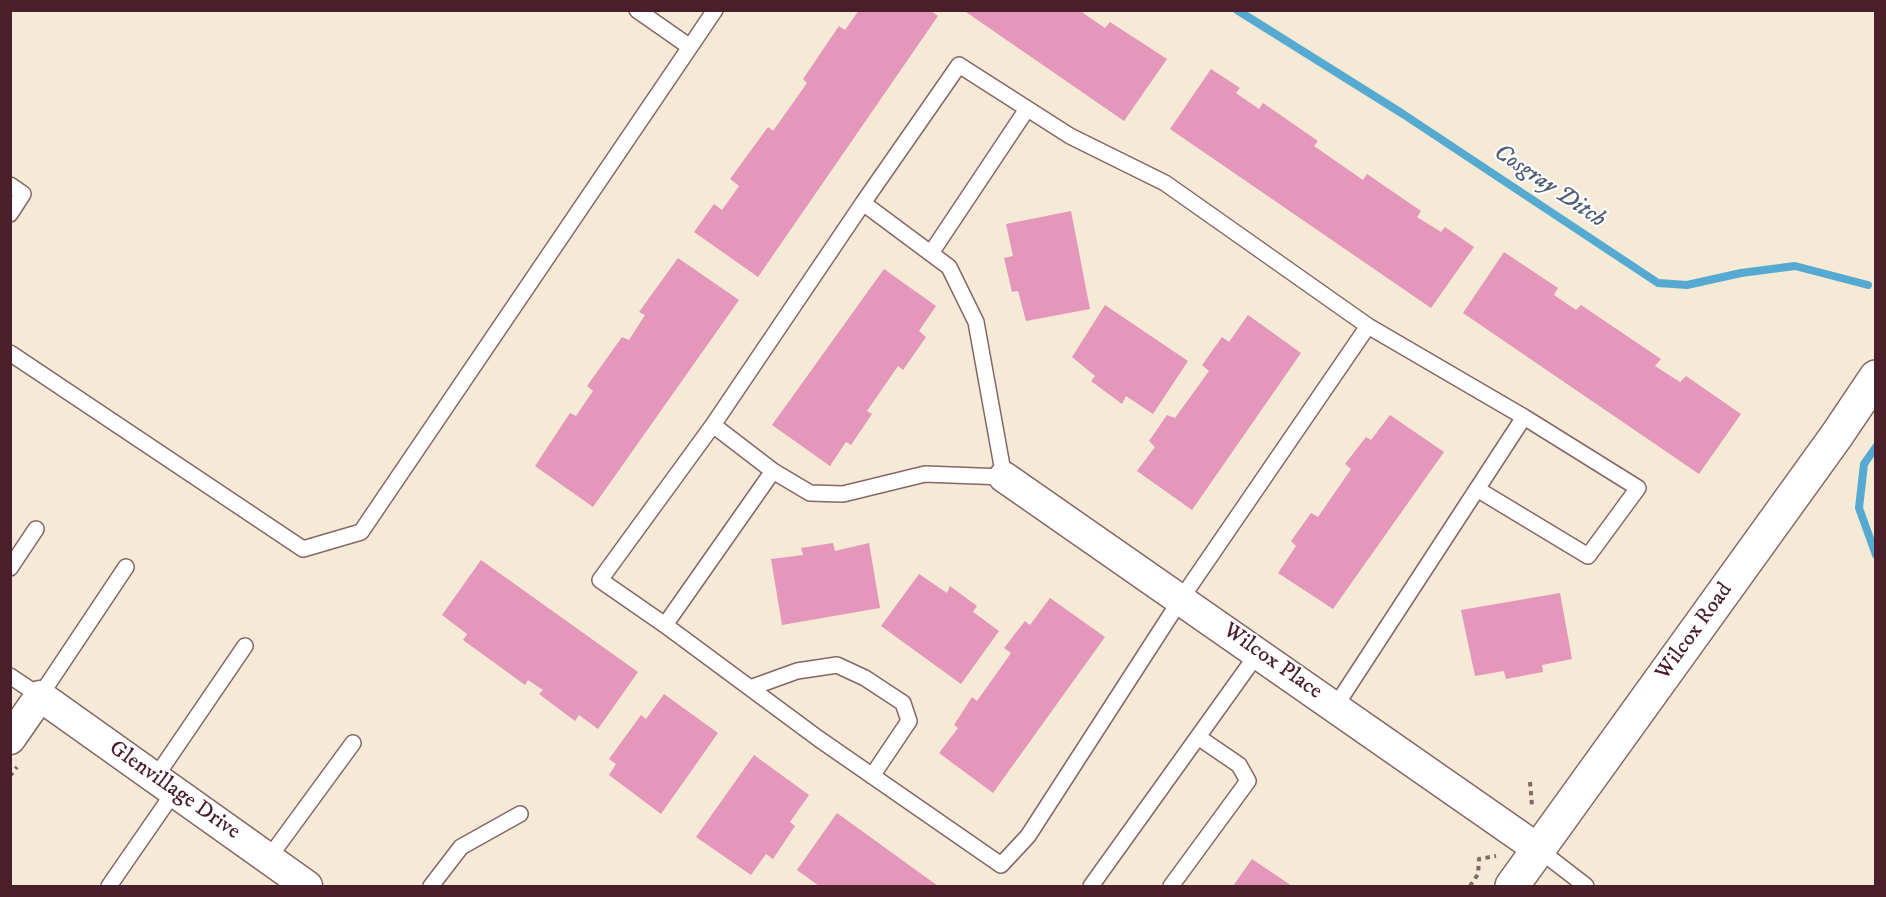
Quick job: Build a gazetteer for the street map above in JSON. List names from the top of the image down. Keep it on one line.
{"streets":{"street":["Wilcox Road","Wilcox Place","Glenvillage Drive"]},"crossings":[["Wilcox Road","Wilcox Place"]],"water":["Cosgray Ditch"]}
